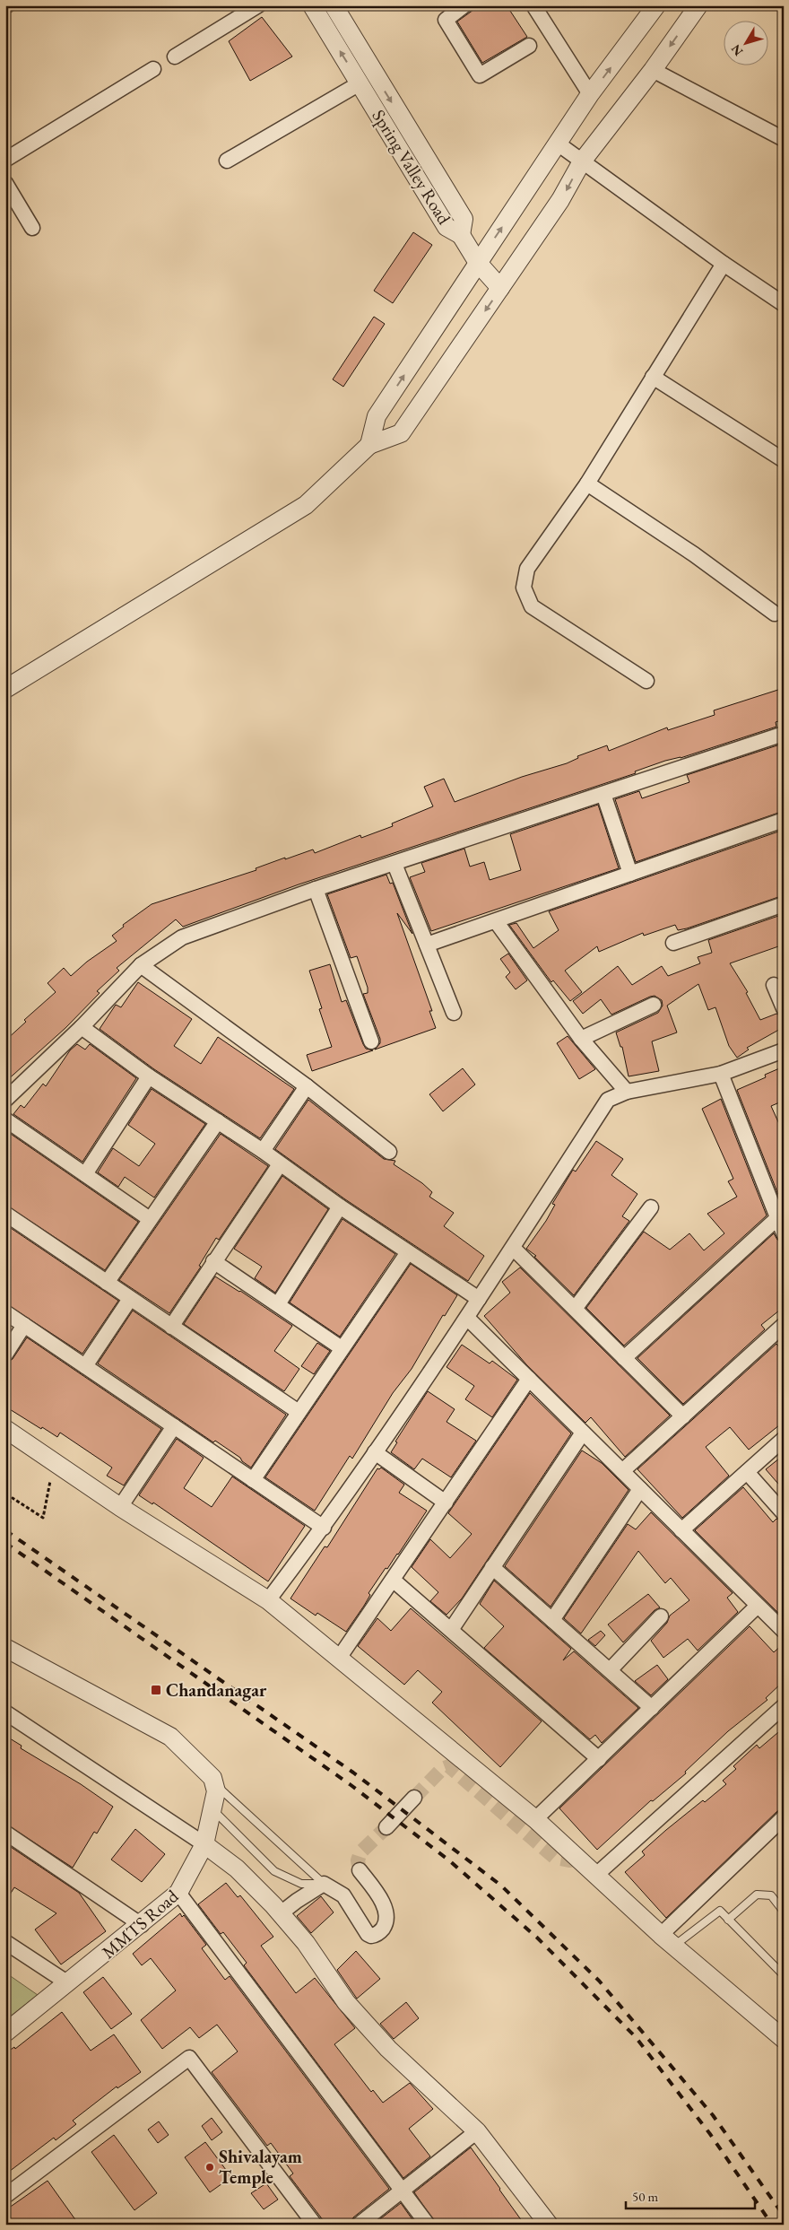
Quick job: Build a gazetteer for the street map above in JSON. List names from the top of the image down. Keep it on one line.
{"streets":{"street":["Spring Valley Road","MMTS Road"]},"places":{"transit":["Chandanagar"],"other":["Shivalayam Temple"]},"scale_bar":"50 m","north":"bottom left"}
